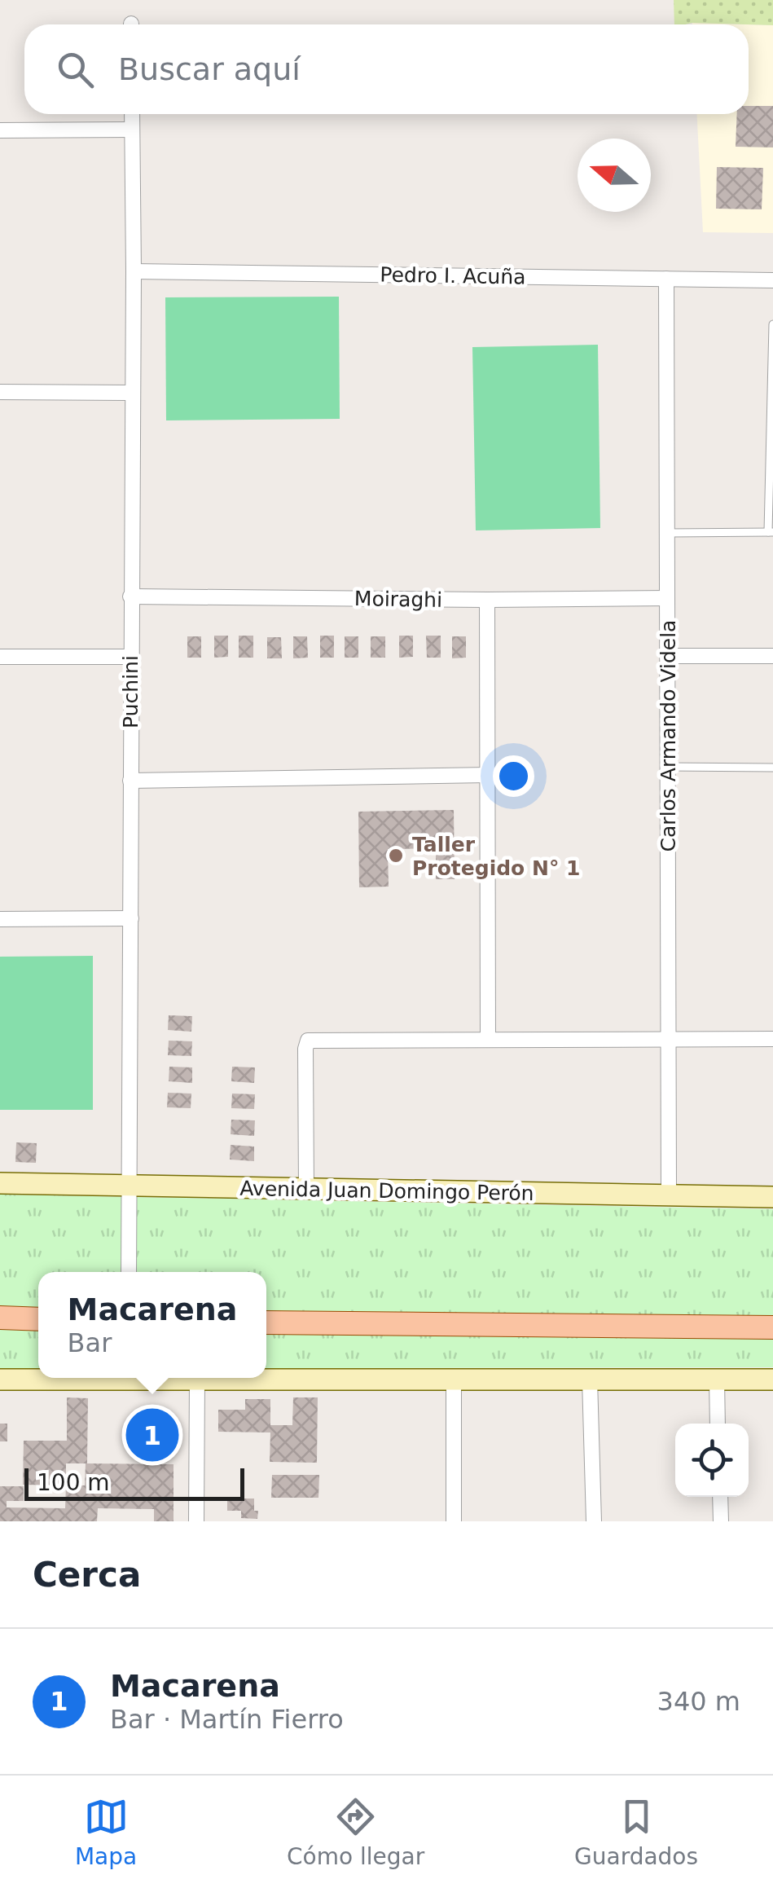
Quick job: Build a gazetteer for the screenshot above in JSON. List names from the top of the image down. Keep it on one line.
{"streets":{"main road":["Avenida Juan Domingo Perón"],"street":["Pedro I. Acuña","Moiraghi","Puchini","Carlos Armando Videla"]},"crossings":[["Pedro I. Acuña","Puchini"],["Pedro I. Acuña","Carlos Armando Videla"],["Moiraghi","Puchini"],["Moiraghi","Carlos Armando Videla"],["Puchini","Avenida Juan Domingo Perón"],["Carlos Armando Videla","Avenida Juan Domingo Perón"]],"places":["Taller Protegido N° 1"],"scale_bar":"100 m","north":"left","page":{"search":"Buscar aquí","popup":["Macarena","Bar"],"pins":"1","scale":"100 m","heading":"Cerca","list":[{"mark":"1","name":"Macarena","note":"Bar · Martín Fierro","value":"340 m"}],"nav":["Mapa","Cómo llegar","Guardados"]}}
